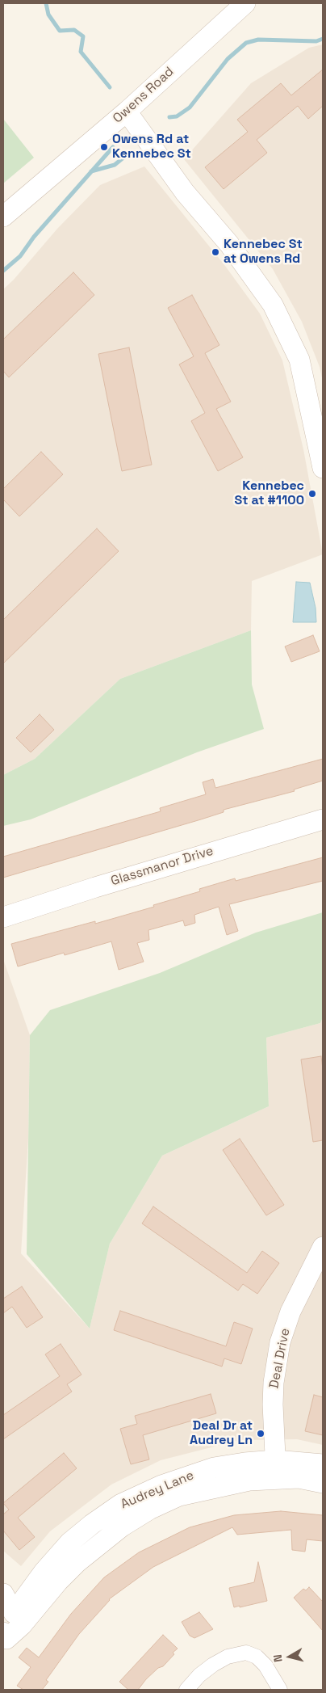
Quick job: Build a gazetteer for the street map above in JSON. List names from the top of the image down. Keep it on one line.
{"streets":{"street":["Owens Road","Glassmanor Drive","Deal Drive","Audrey Lane"]},"crossings":[["Deal Drive","Audrey Lane"]],"places":["Owens Rd at Kennebec St","Kennebec St at Owens Rd","Kennebec St at #1100","Deal Dr at Audrey Ln"],"north":"left"}
